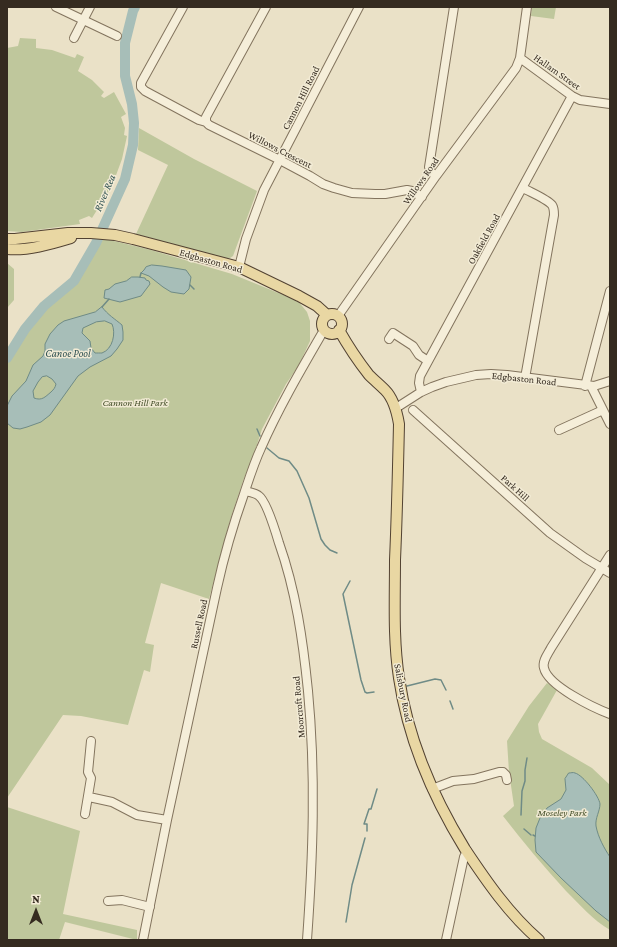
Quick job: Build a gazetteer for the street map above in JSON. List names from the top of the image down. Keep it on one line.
{"streets":{"main road":["Edgbaston Road","Salisbury Road"],"street":["Hallam Street","Cannon Hill Road","Willows Crescent","Willows Road","Oakfield Road","Park Hill","Russell Road","Moorcroft Road"]},"crossings":[["Hallam Street","Willows Road"],["Hallam Street","Oakfield Road"],["Cannon Hill Road","Willows Crescent"],["Cannon Hill Road","Edgbaston Road"],["Willows Crescent","Willows Road"],["Willows Road","Edgbaston Road"],["Willows Road","Russell Road"],["Oakfield Road","Edgbaston Road"],["Edgbaston Road","Russell Road"],["Edgbaston Road","Salisbury Road"],["Russell Road","Moorcroft Road"]],"water":["River Rea","Canoe Pool"],"parks":["Cannon Hill Park","Moseley Park"],"north":"top"}
